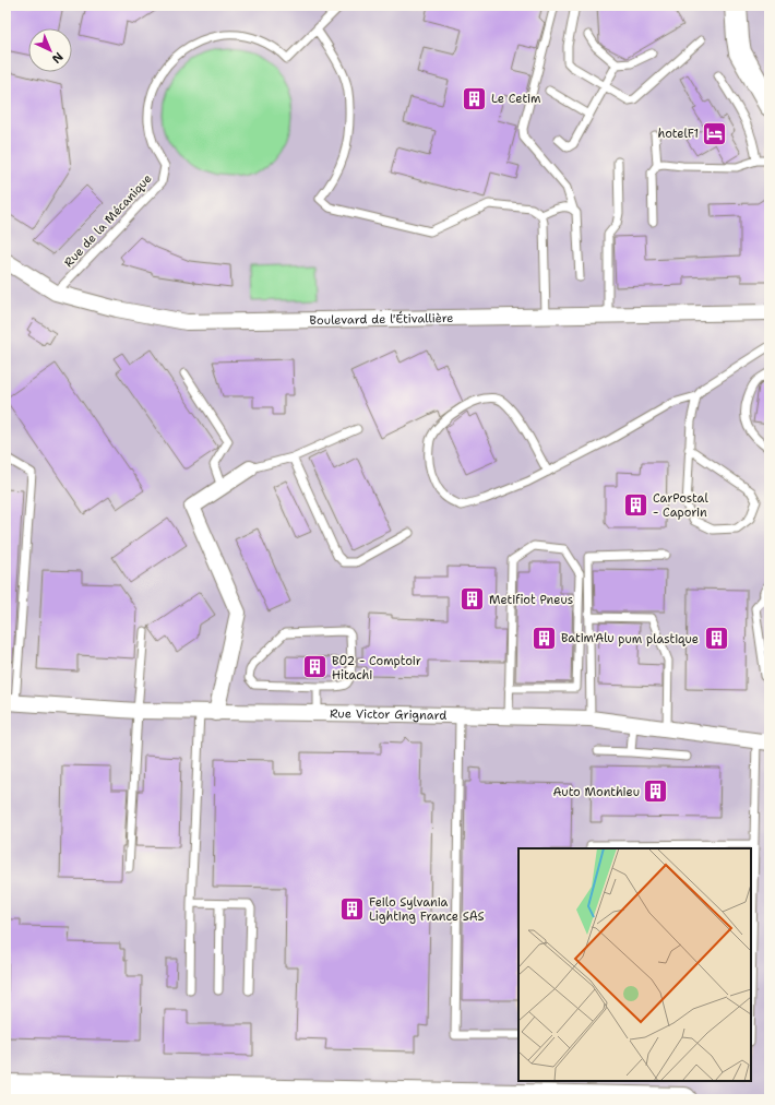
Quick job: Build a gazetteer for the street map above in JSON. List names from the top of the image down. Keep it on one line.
{"streets":{"street":["Boulevard de l'Étivallière","Rue Victor Grignard"],"lane":["Rue de la Mécanique"]},"crossings":[["Rue de la Mécanique","Boulevard de l'Étivallière"]],"places":{"building":["Le Cetim","CarPostal - Caporin","Metifiot Pneus","Batim'Alu","pum plastique","B02 - Comptoir Hitachi","Auto Monthieu","Feilo Sylvania Lighting France SAS"],"hotel":["hotelF1"]},"north":"bottom right"}
